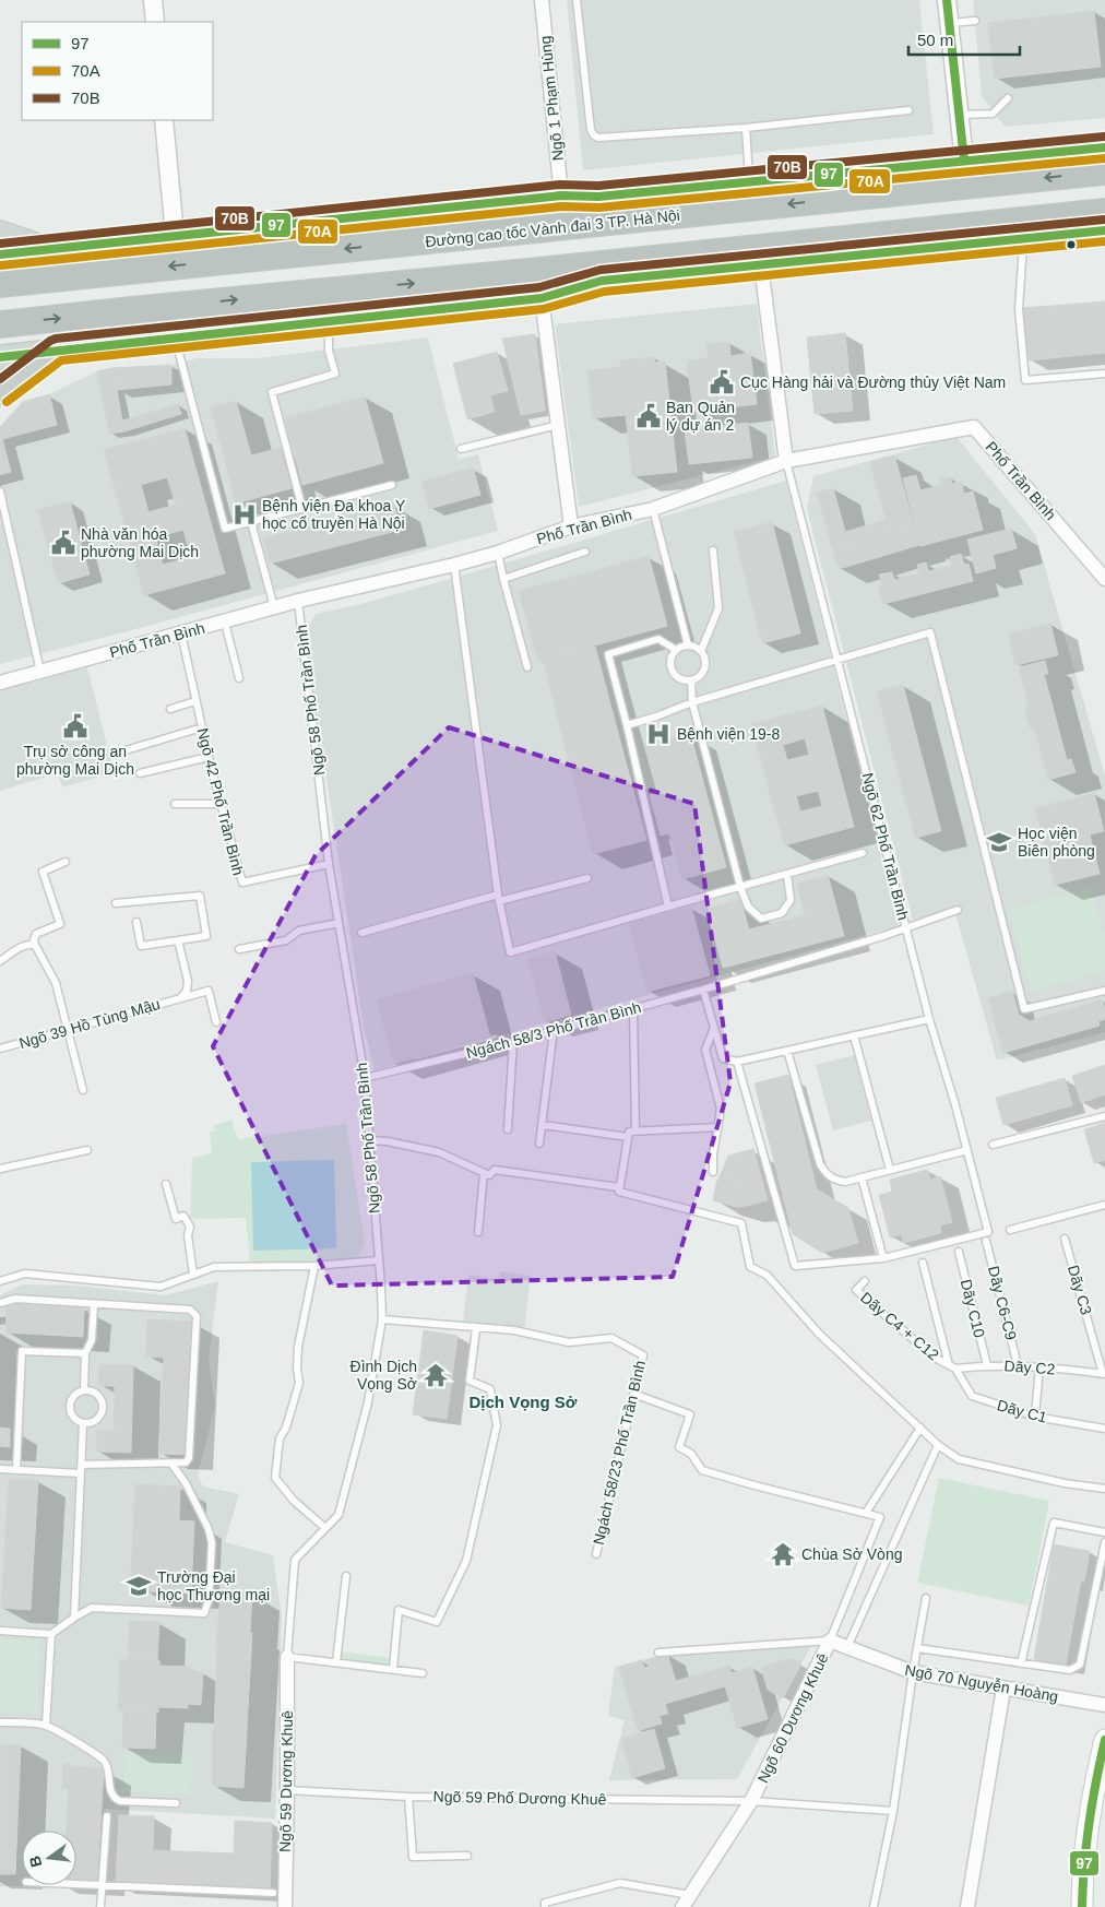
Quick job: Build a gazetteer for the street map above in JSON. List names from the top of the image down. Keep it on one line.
{"streets":{"highway":["Đường cao tốc Vành đai 3 TP. Hà Nội"],"street":["Ngõ 1 Phạm Hùng","Phố Trần Bình","Ngõ 70 Nguyễn Hoàng","Ngõ 60 Dương Khuê","Ngõ 59 Dương Khuê"],"lane":["Ngõ 58 Phố Trần Bình","Ngõ 42 Phố Trần Bình","Ngõ 62 Phố Trần Bình","Ngõ 39 Hồ Tùng Mậu","Ngách 58/3 Phố Trần Bình","Dãy C3","Dãy C6-C9","Dãy C10","Dãy C4 + C12","Dãy C2","Dãy C1","Ngách 58/23 Phố Trần Bình","Ngõ 59 Phố Dương Khuê"]},"crossings":[["Phố Trần Bình","Ngõ 58 Phố Trần Bình"],["Phố Trần Bình","Ngõ 42 Phố Trần Bình"],["Phố Trần Bình","Ngõ 62 Phố Trần Bình"],["Ngõ 58 Phố Trần Bình","Ngõ 42 Phố Trần Bình"],["Ngõ 58 Phố Trần Bình","Ngách 58/3 Phố Trần Bình"],["Ngõ 58 Phố Trần Bình","Ngách 58/23 Phố Trần Bình"],["Ngõ 58 Phố Trần Bình","Ngõ 59 Dương Khuê"],["Ngõ 62 Phố Trần Bình","Ngách 58/3 Phố Trần Bình"],["Dãy C3","Dãy C2"],["Dãy C6-C9","Dãy C2"],["Dãy C10","Dãy C2"],["Dãy C4 + C12","Dãy C2"],["Dãy C4 + C12","Dãy C1"],["Dãy C2","Dãy C1"],["Ngõ 70 Nguyễn Hoàng","Ngõ 60 Dương Khuê"],["Ngõ 60 Dương Khuê","Ngõ 59 Phố Dương Khuê"],["Ngõ 59 Dương Khuê","Ngõ 59 Phố Dương Khuê"]],"districts":["Dịch Vọng Sở"],"places":{"public building":["Cục Hàng hải và Đường thủy Việt Nam","Ban Quản lý dự án 2","Nhà văn hóa phường Mai Dịch","Trụ sở công an phường Mai Dịch"],"hospital":["Bệnh viện Đa khoa Y học cổ truyền Hà Nội","Bệnh viện 19-8"],"school or university":["Học viện Biên phòng","Trường Đại học Thương mại"],"temple":["Đình Dịch Vọng Sở","Chùa Sở Vòng"]},"lines":["transit line 97","transit line 70B","transit line 70A"],"legend":["97","70A","70B"],"scale_bar":"50 m","north":"left"}
